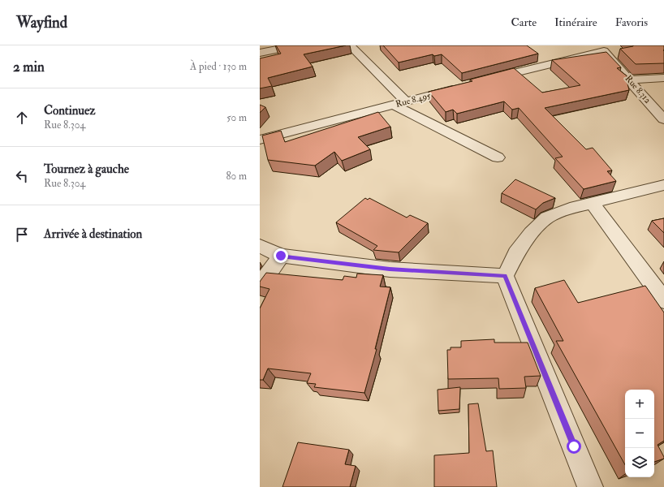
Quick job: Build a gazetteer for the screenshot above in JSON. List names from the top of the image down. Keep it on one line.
{"streets":{"street":["Rue 8.312","Rue 8.495"]},"page":{"header":"Wayfind","nav":["Carte","Itinéraire","Favoris"],"heading":["2 min","À pied · 130 m"],"list":[["Continuez","Rue 8.304","50 m"],["Tournez à gauche","Rue 8.304","80 m"],"Arrivée à destination"],"map_buttons":["+","−"]}}
